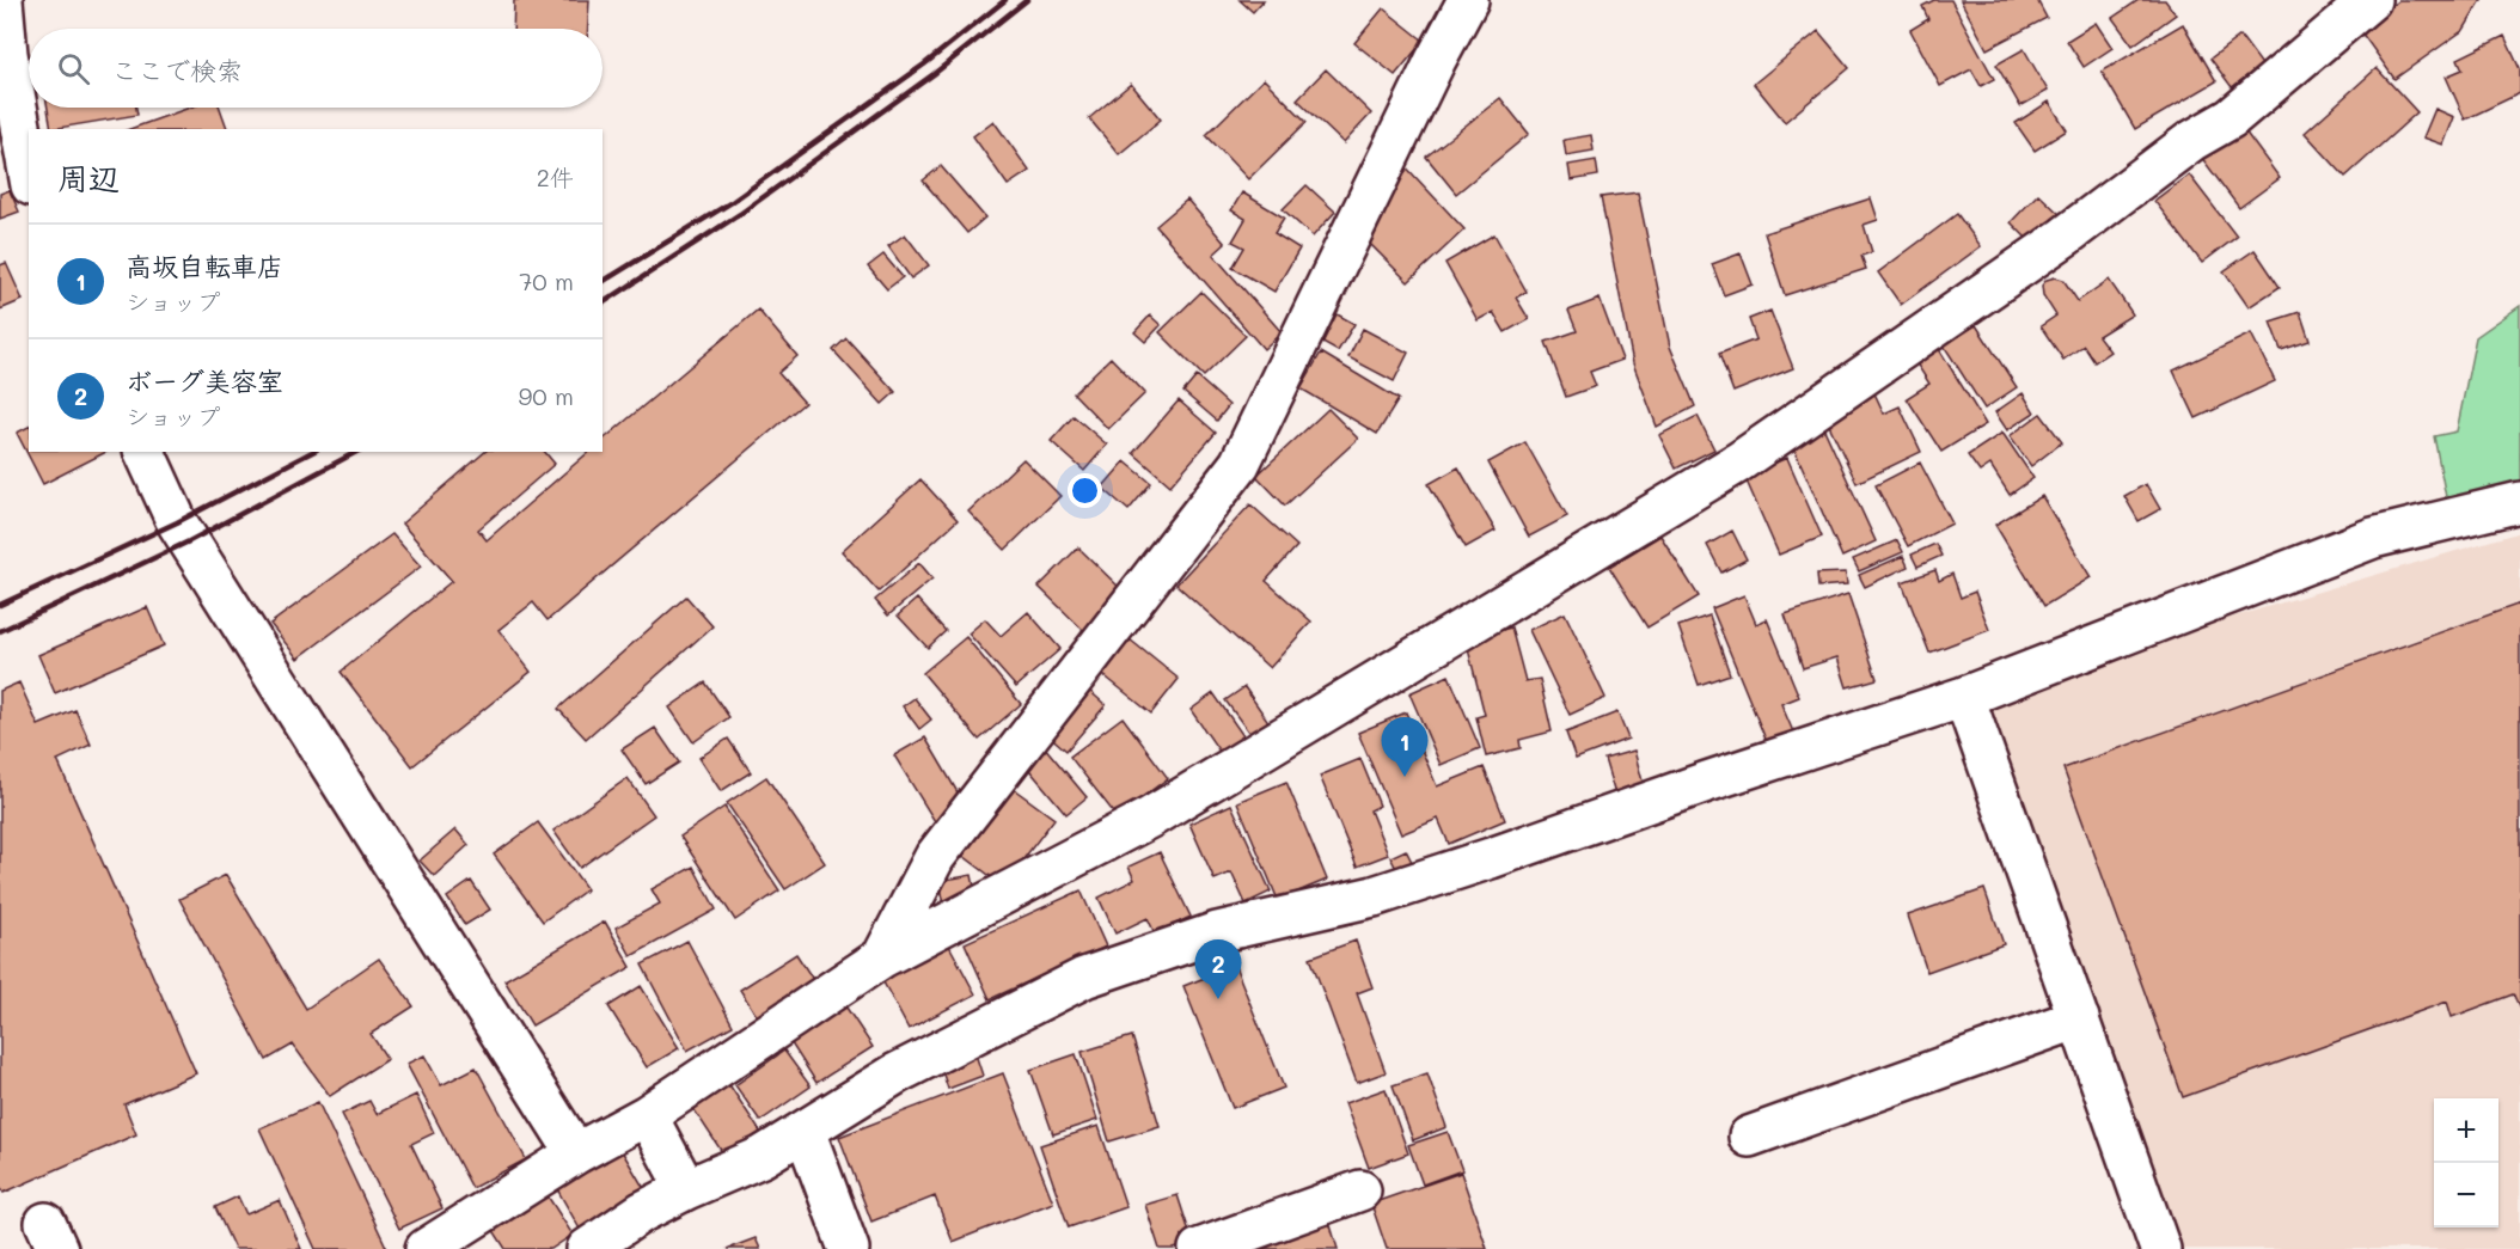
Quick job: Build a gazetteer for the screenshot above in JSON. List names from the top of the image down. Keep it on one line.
{"page":{"search":"ここで検索","heading":["周辺","2件"],"list":[{"mark":"1","name":"高坂自転車店","note":"ショップ","value":"70 m"},{"mark":"2","name":"ボーグ美容室","note":"ショップ","value":"90 m"}],"pins":["1","2"],"map_buttons":["+","−"]}}
